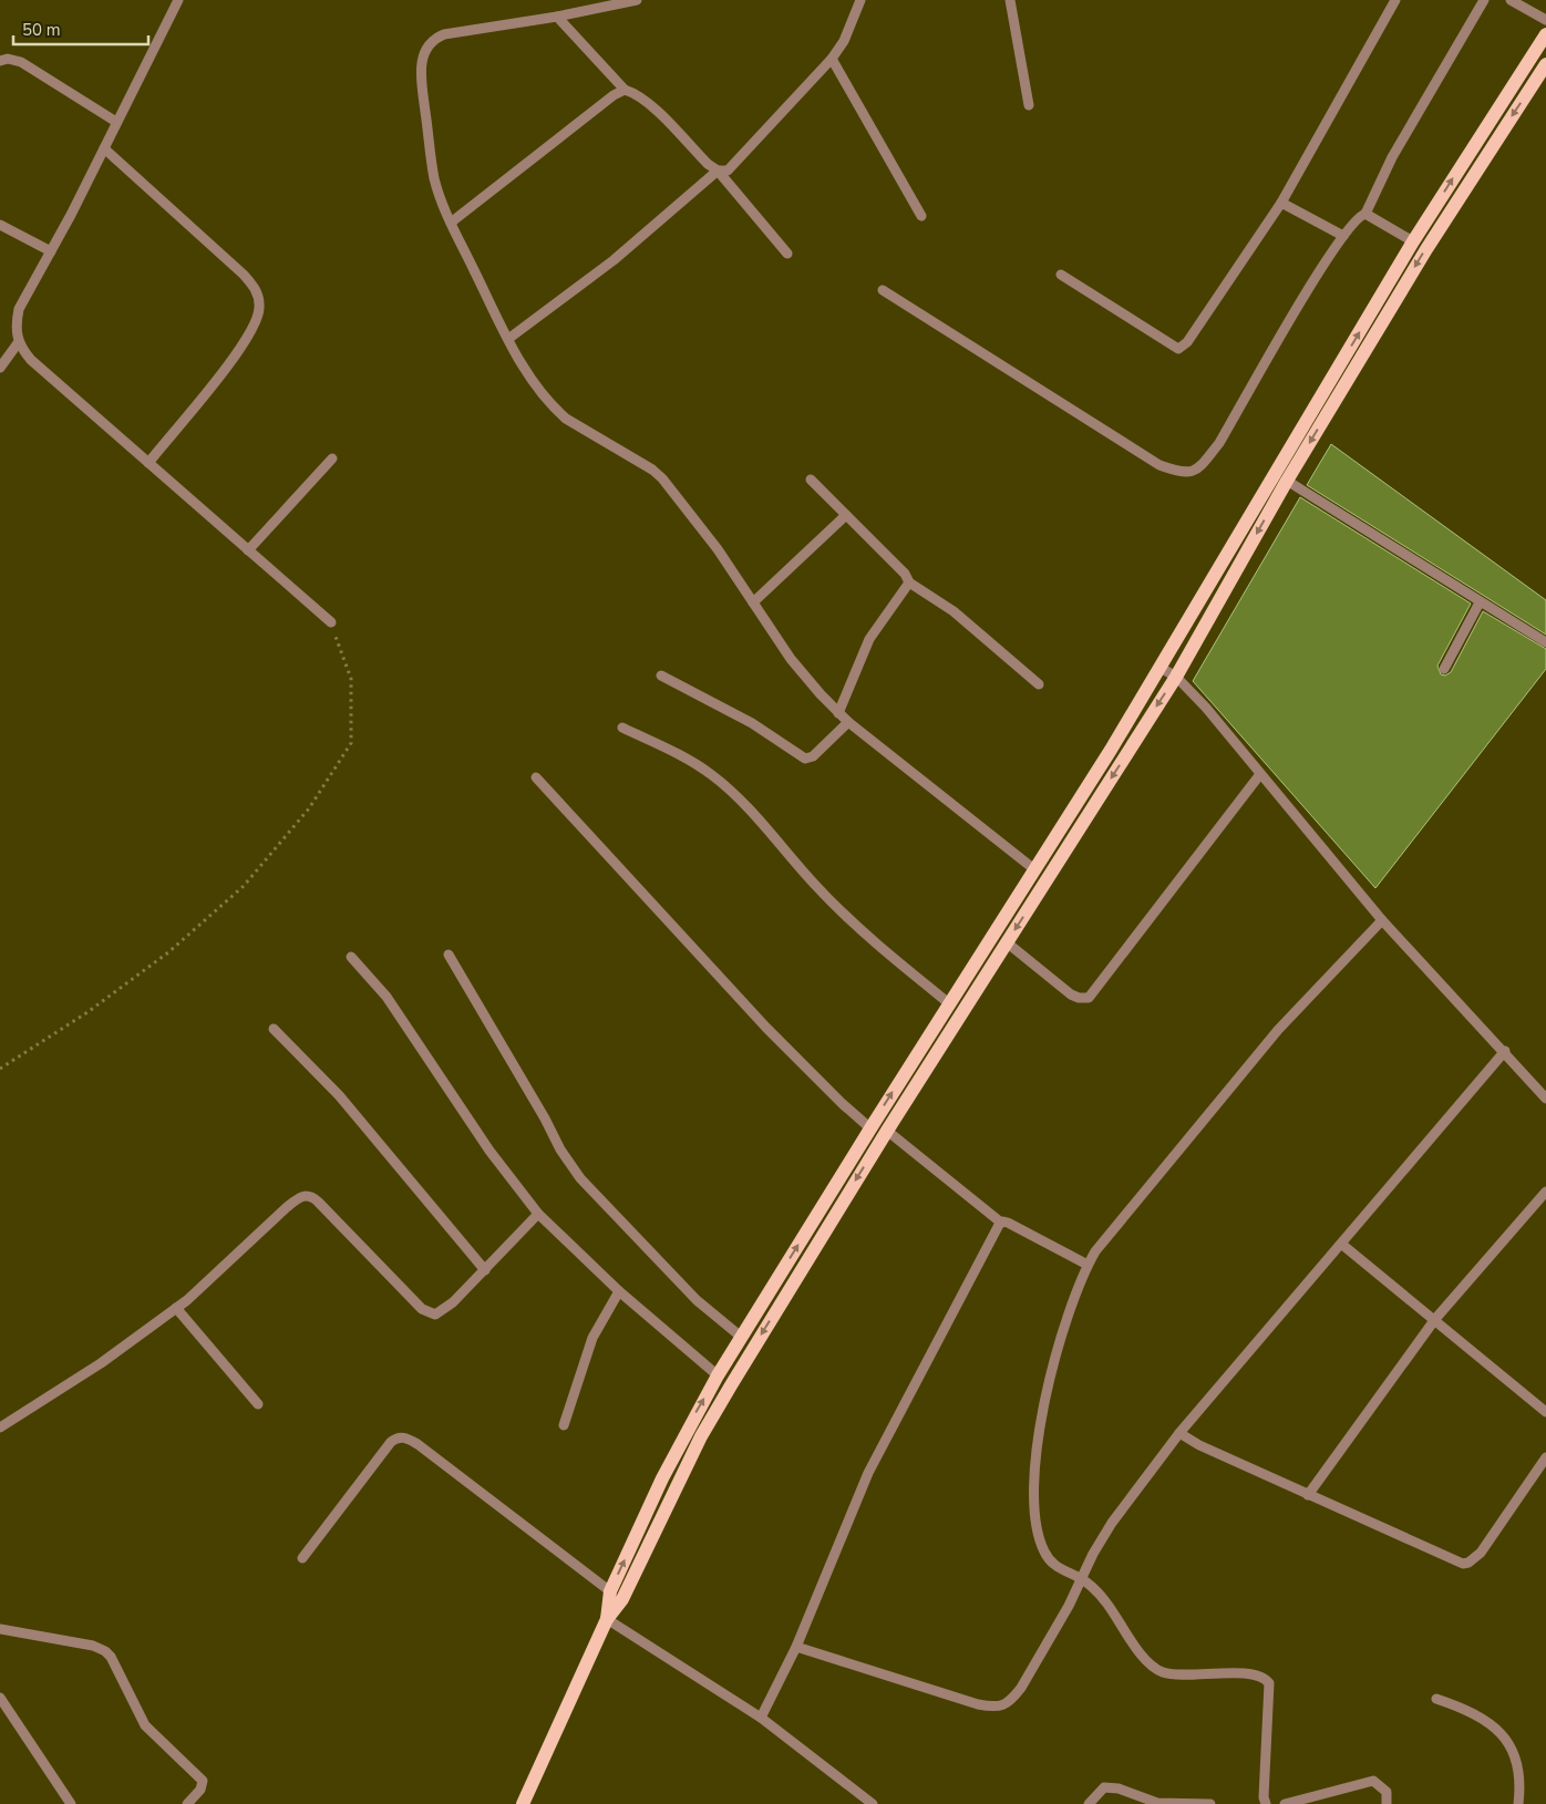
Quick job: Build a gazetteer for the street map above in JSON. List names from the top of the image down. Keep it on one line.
{"scale_bar":"50 m"}
